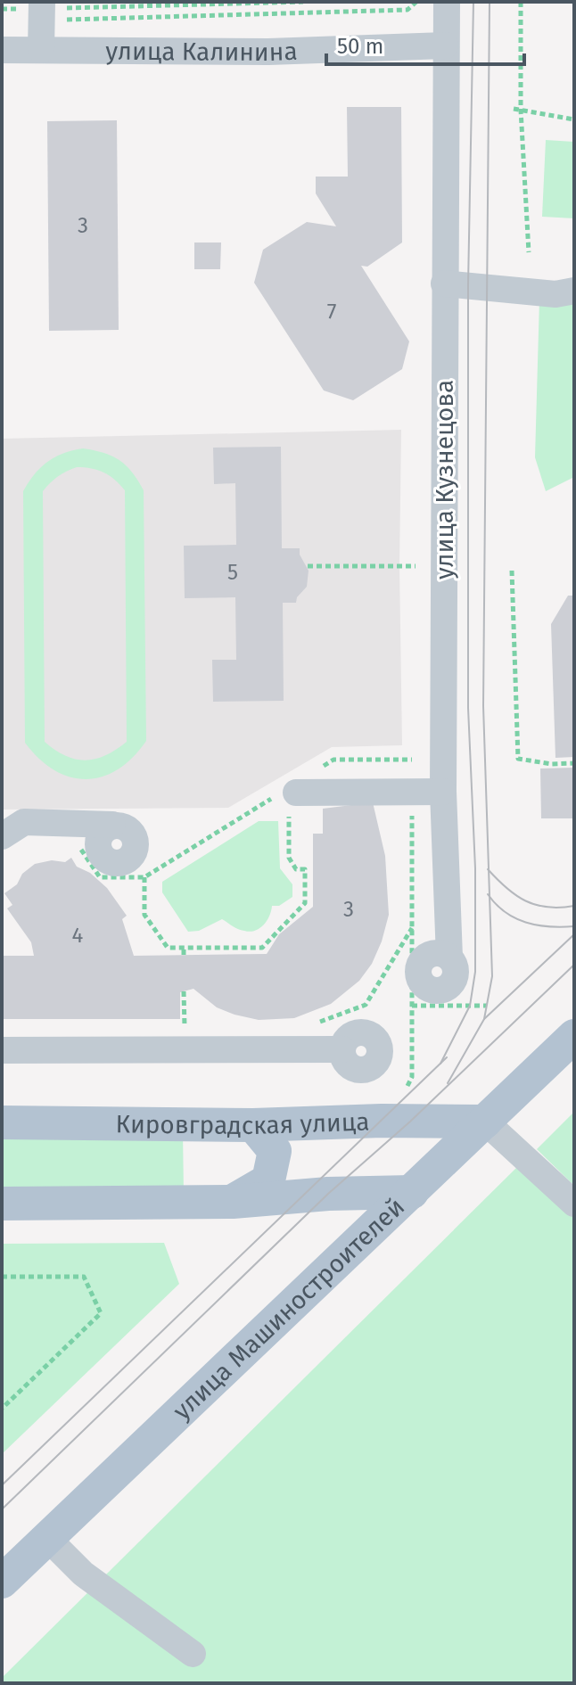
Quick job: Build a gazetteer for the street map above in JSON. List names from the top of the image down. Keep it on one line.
{"streets":{"main road":["Кировградская улица","улица Машиностроителей"],"street":["улица Калинина","улица Кузнецова"]},"crossings":[["улица Калинина","улица Кузнецова"],["Кировградская улица","улица Машиностроителей"]],"house_numbers":["3","7","5","3","4"],"scale_bar":"50 m"}
